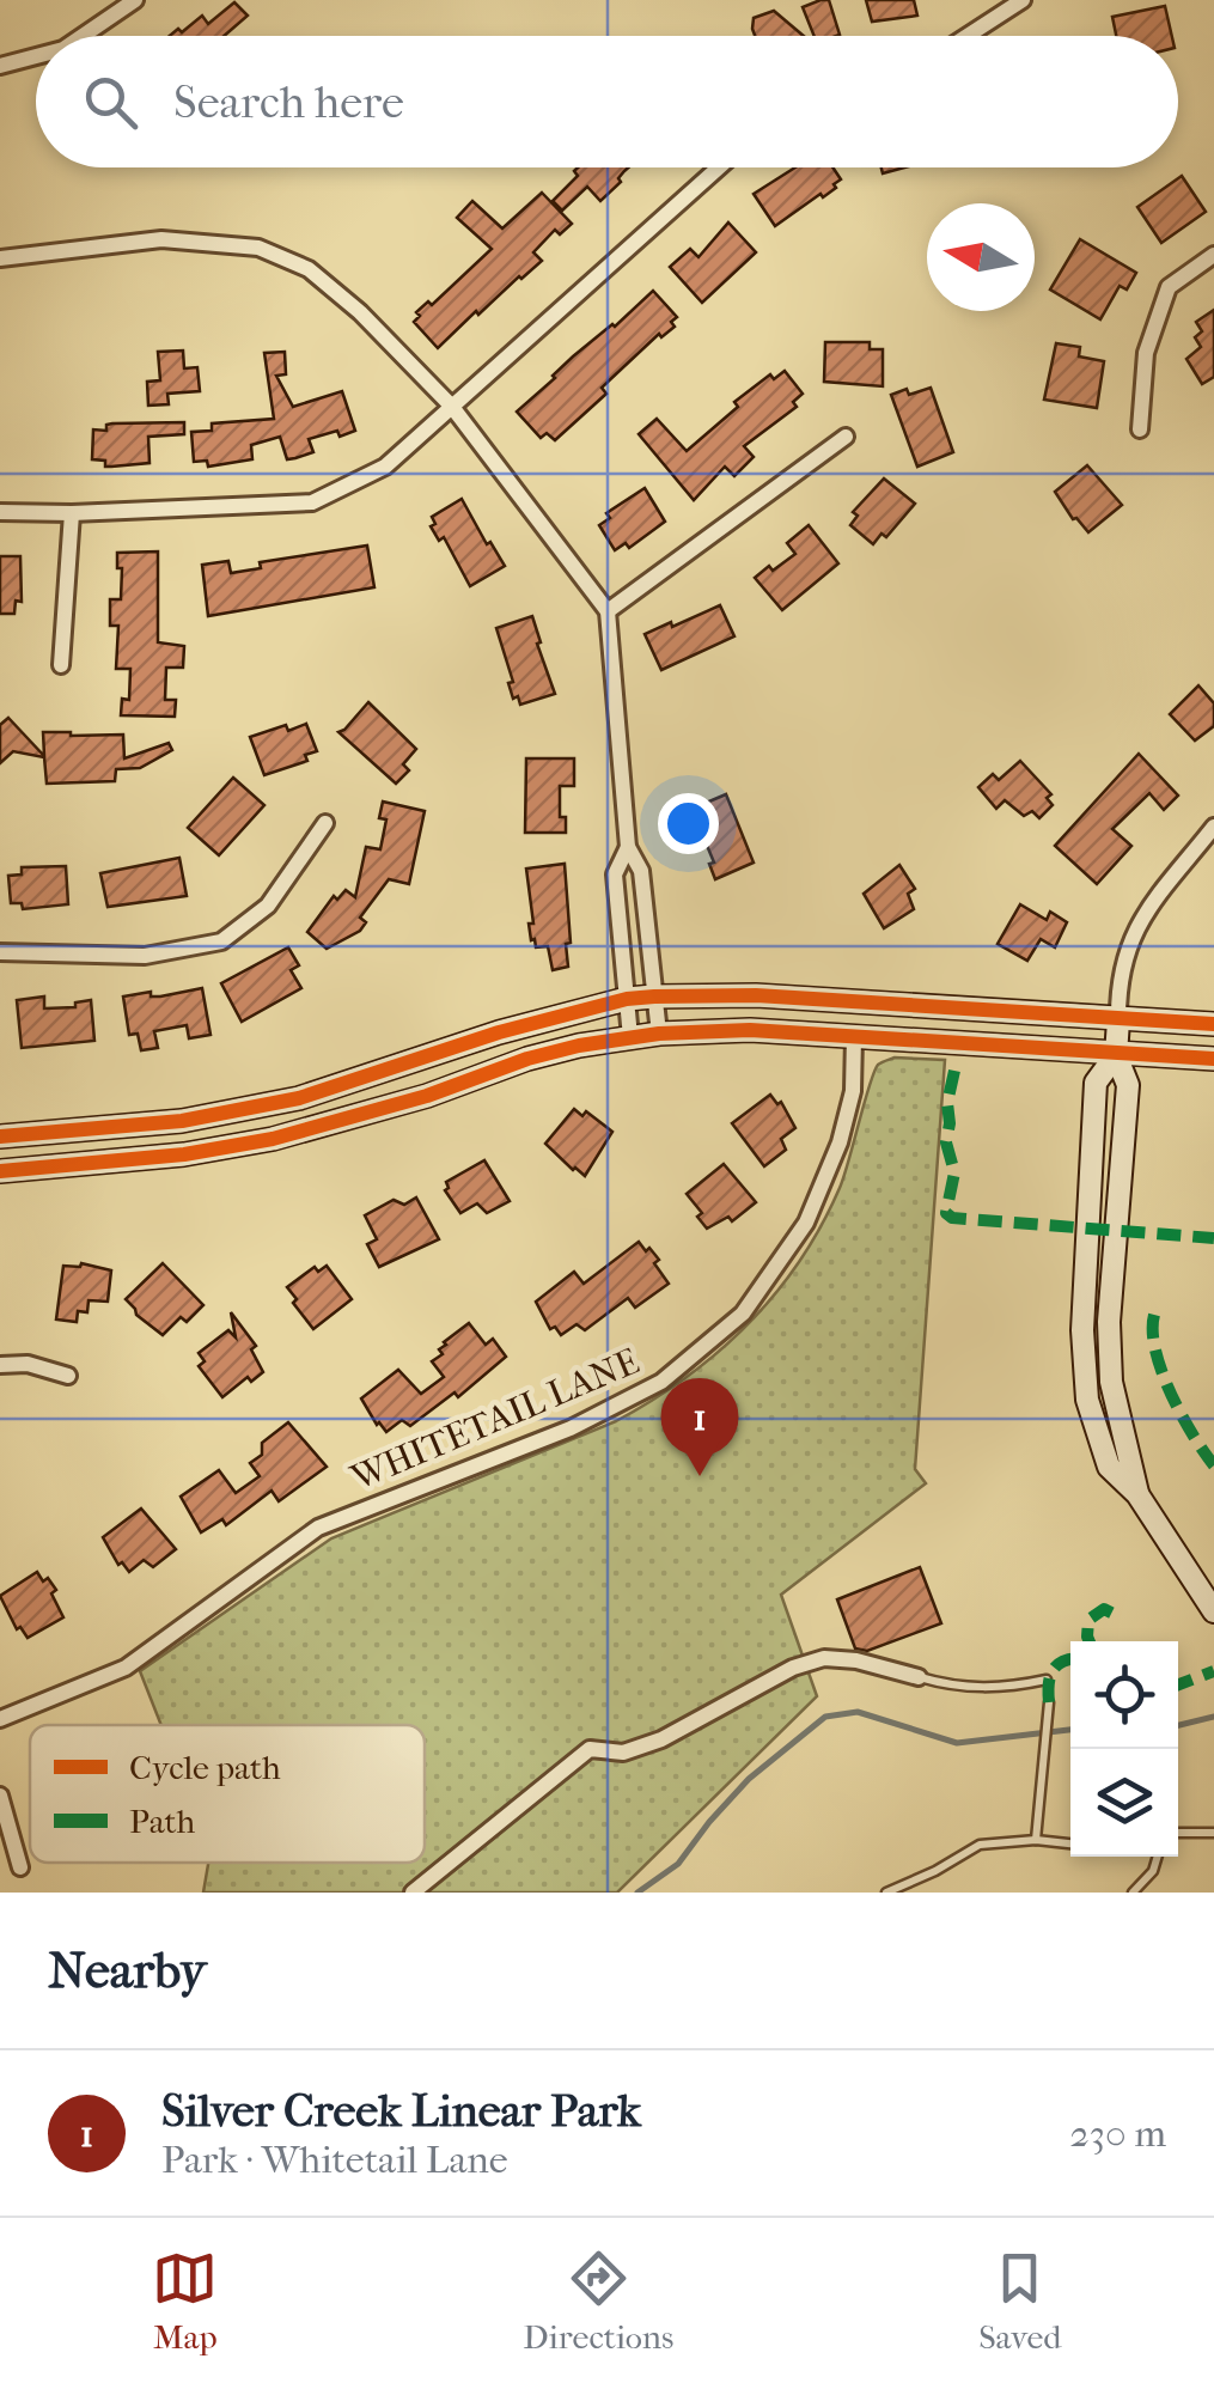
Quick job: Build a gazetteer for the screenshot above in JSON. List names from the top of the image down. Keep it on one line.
{"streets":{"street":["WHITETAIL LANE"]},"legend":["Cycle path","Path"],"north":"left","page":{"search":"Search here","pins":"1","heading":"Nearby","list":[{"mark":"1","name":"Silver Creek Linear Park","note":"Park · Whitetail Lane","value":"230 m"}],"nav":["Map","Directions","Saved"]}}
